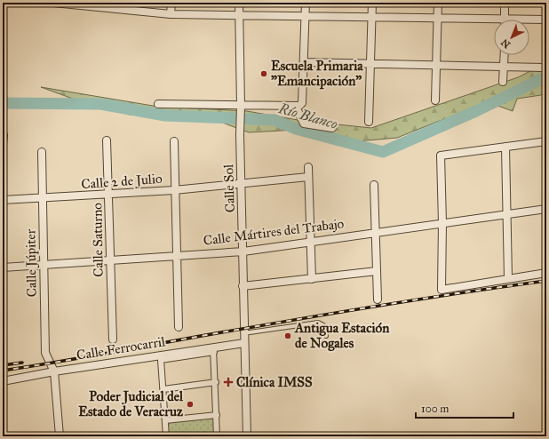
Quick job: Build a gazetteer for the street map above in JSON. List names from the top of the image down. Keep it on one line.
{"streets":{"street":["Calle 2 de Julio","Calle Sol","Calle Mártires del Trabajo","Calle Saturno","Calle Júpiter","Calle Ferrocarril"]},"crossings":[["Calle 2 de Julio","Calle Sol"],["Calle 2 de Julio","Calle Saturno"],["Calle 2 de Julio","Calle Júpiter"],["Calle Sol","Calle Mártires del Trabajo"],["Calle Sol","Calle Ferrocarril"],["Calle Mártires del Trabajo","Calle Saturno"],["Calle Mártires del Trabajo","Calle Júpiter"],["Calle Júpiter","Calle Ferrocarril"]],"water":["Río Blanco"],"places":{"other":["Escuela Primaria \"Emancipación\"","Antigua Estación de Nogales","Poder Judicial del Estado de Veracruz"],"health":["Clínica IMSS"]},"scale_bar":"100 m","north":"bottom left"}
